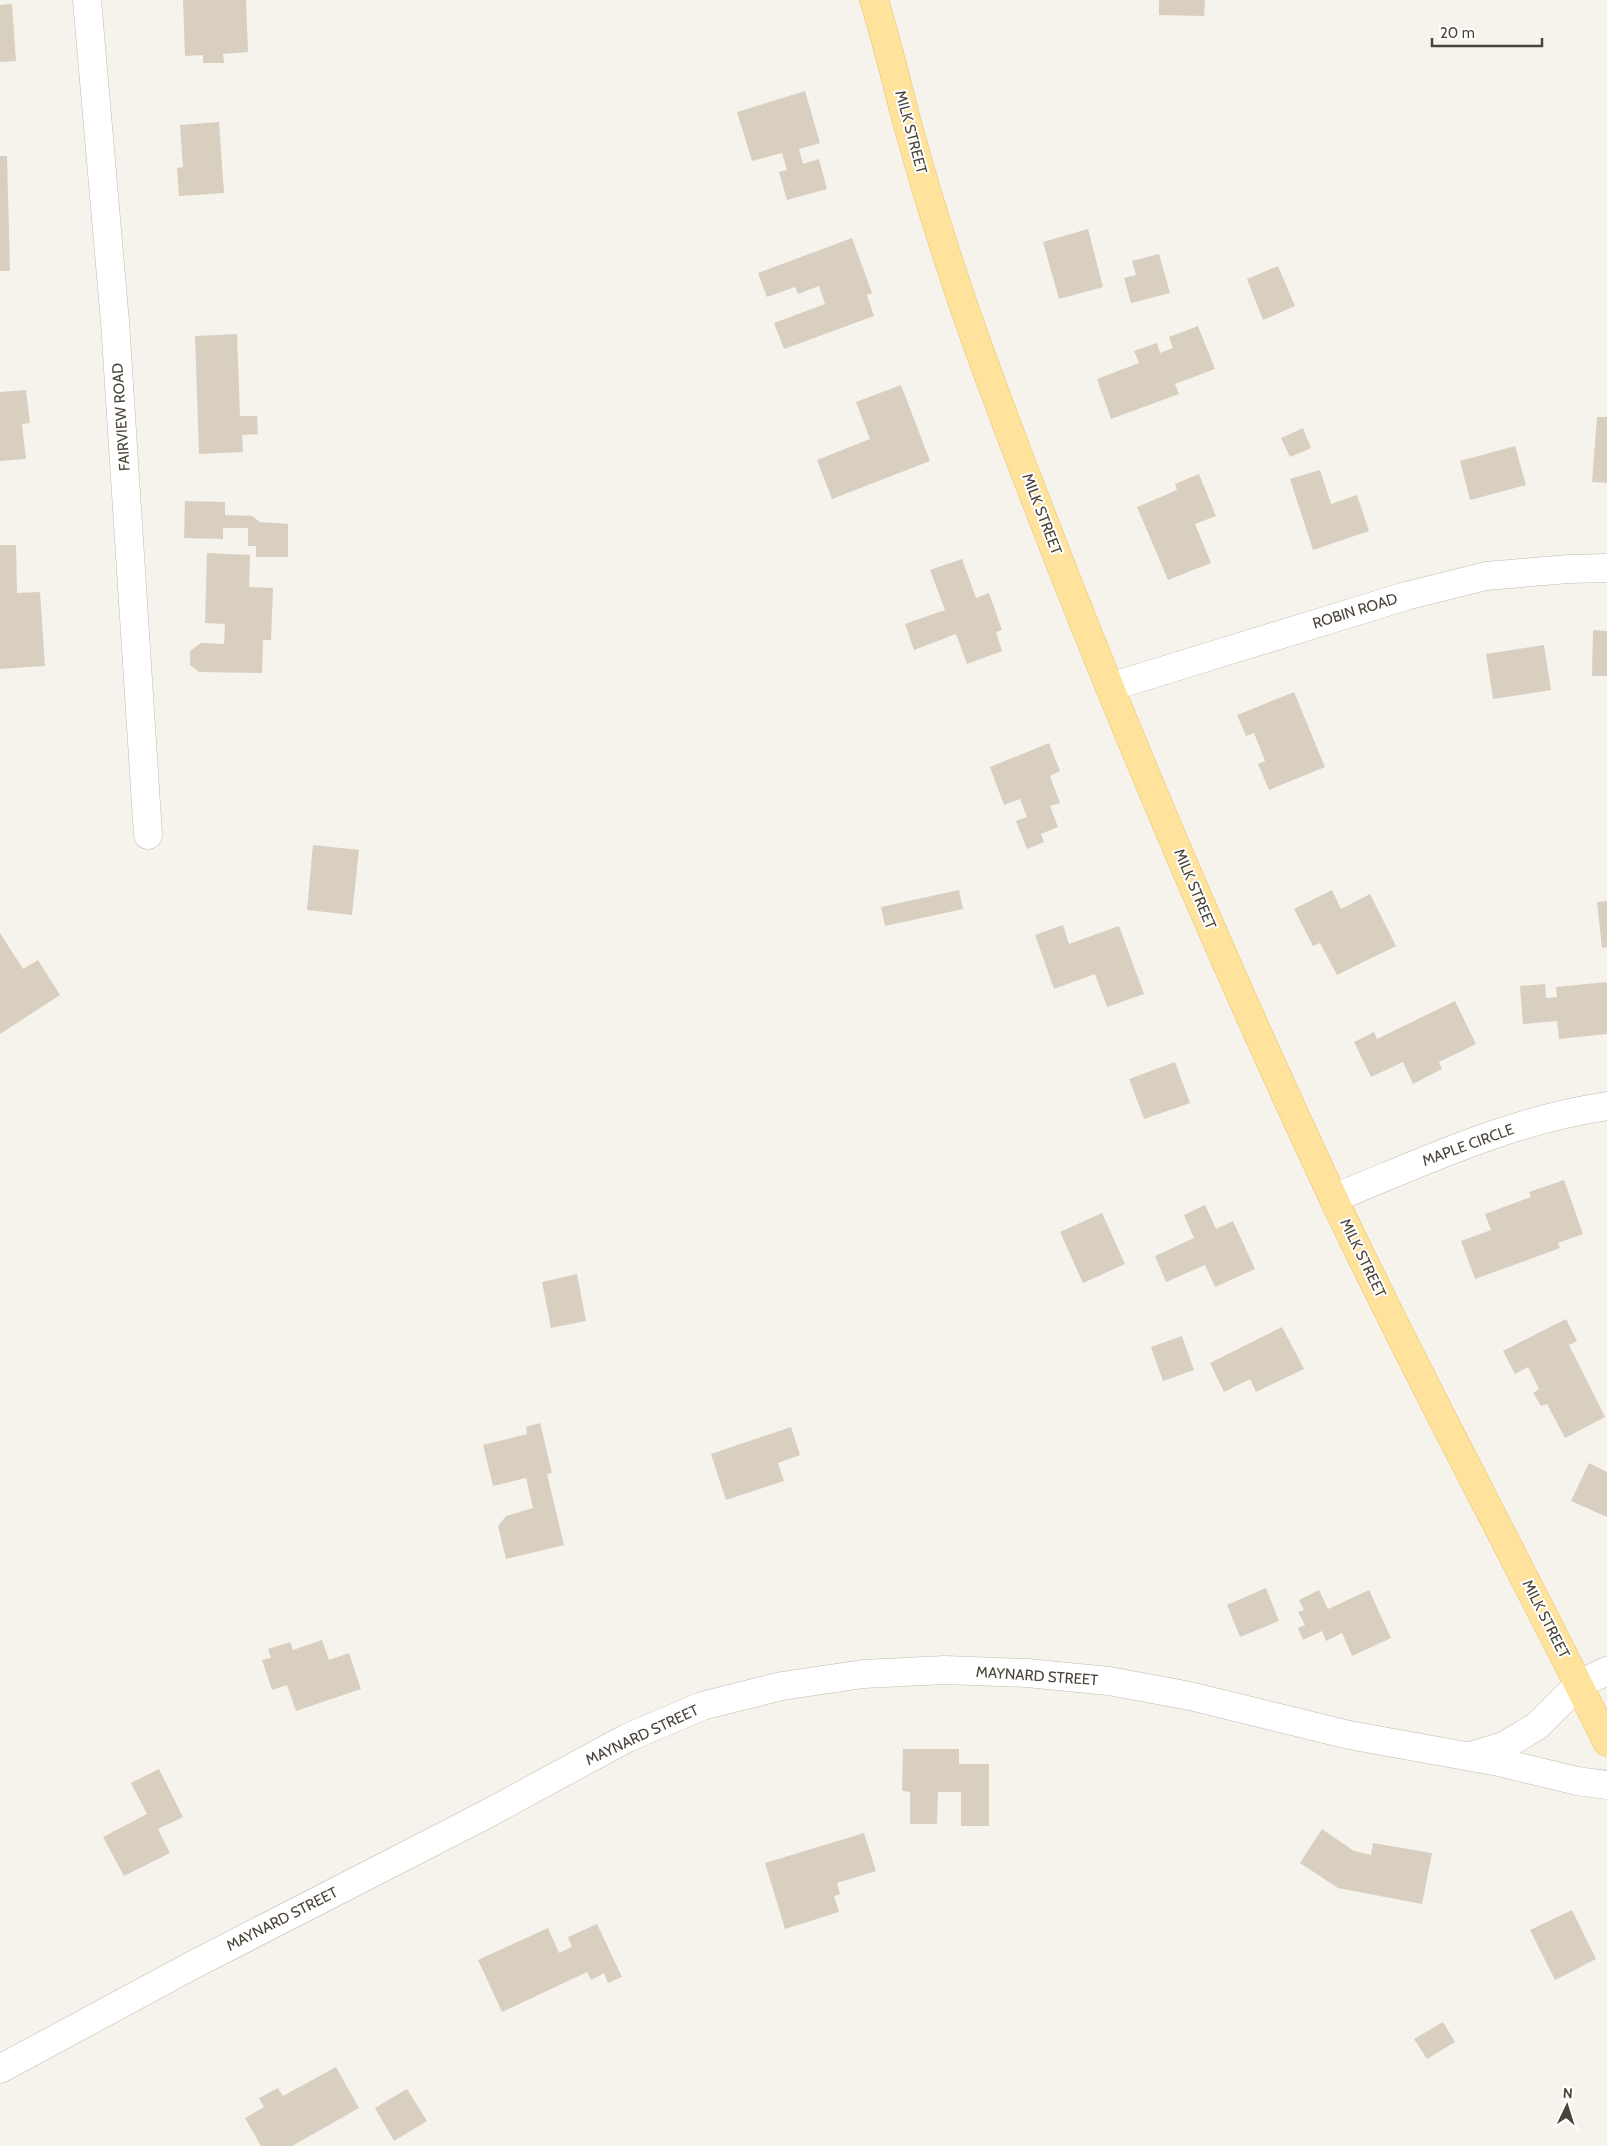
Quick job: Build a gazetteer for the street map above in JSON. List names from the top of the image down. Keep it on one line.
{"streets":{"main road":["MILK STREET"],"street":["FAIRVIEW ROAD","ROBIN ROAD","MAPLE CIRCLE","MAYNARD STREET"]},"crossings":[["MILK STREET","ROBIN ROAD"],["MILK STREET","MAPLE CIRCLE"],["MILK STREET","MAYNARD STREET"]],"scale_bar":"20 m","north":"top"}
